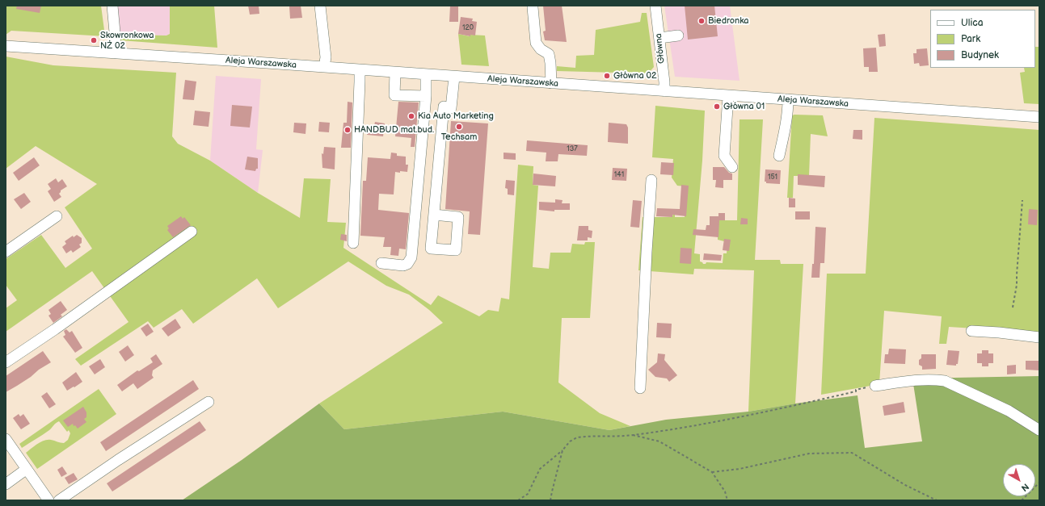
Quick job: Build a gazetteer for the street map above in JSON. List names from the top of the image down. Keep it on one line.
{"streets":{"street":["Główna","Aleja Warszawska"]},"crossings":[["Główna","Aleja Warszawska"]],"places":["Biedronka","Skowronkowa NŻ 02","Główna 02","Główna 01","Kia Auto Marketing","Techsam","HANDBUD mat.bud."],"house_numbers":["120","137","141","151"],"legend":["Ulica","Park","Budynek"],"north":"bottom right"}
